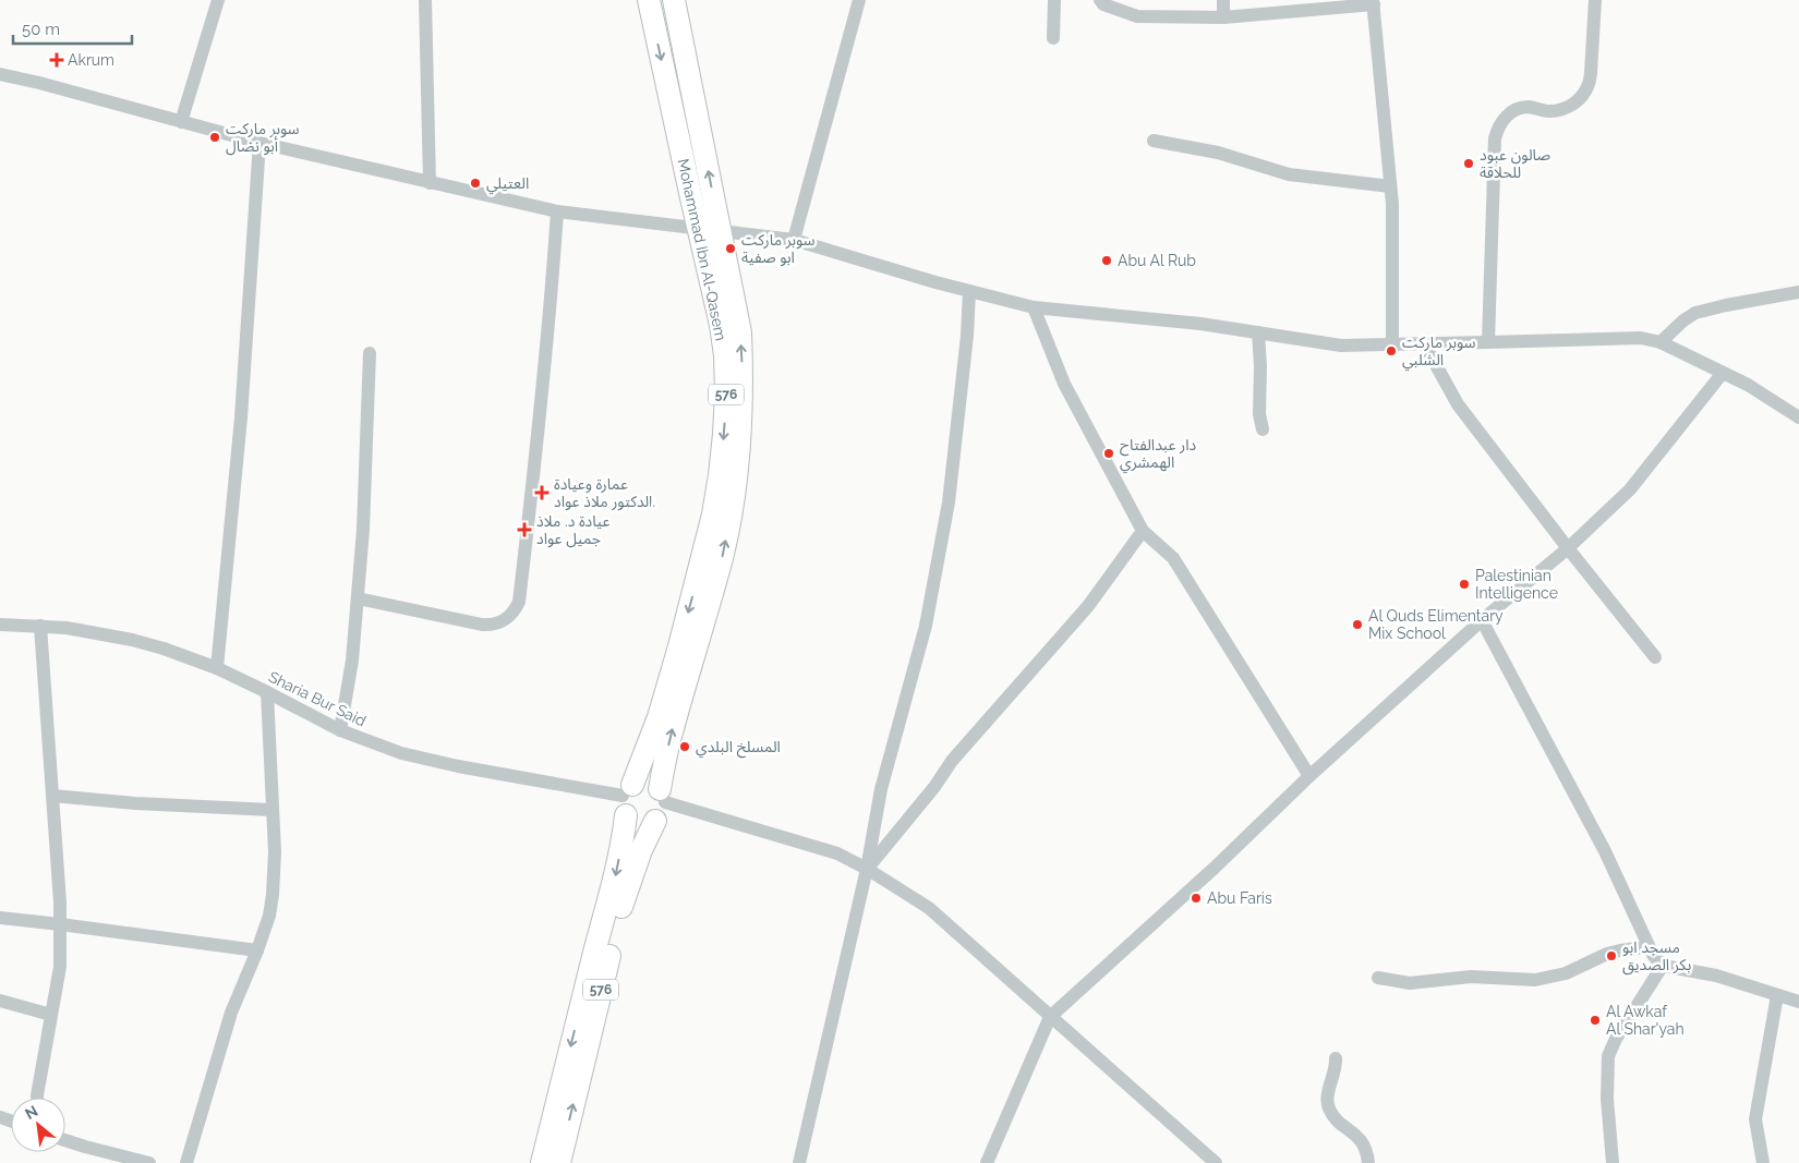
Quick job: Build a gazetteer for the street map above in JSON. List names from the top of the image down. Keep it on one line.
{"streets":{"main road":["Mohammad Ibn Al-Qasem","576"],"street":["Sharia Bur Said"]},"crossings":[["Mohammad Ibn Al-Qasem","Sharia Bur Said"]],"places":{"health":["Akrum","عمارة وعيادة الدكتور ملاذ عواد.","عيادة د. ملاذ جميل عواد"],"other":["سوبر ماركت أبو نضال","صالون عبود للحلاقة","العتيلي","سوبر ماركت ابو صفية","Abu Al Rub","سوبر ماركت الشلبي","دار عبدالفتاح الهمشري","Palestinian Intelligence","Al Quds Elimentary Mix School","المسلخ البلدي","Abu Faris","مسجد ابو بكر الصديق","Al Awkaf Al Shar'yah"]},"scale_bar":"50 m","north":"top left"}
